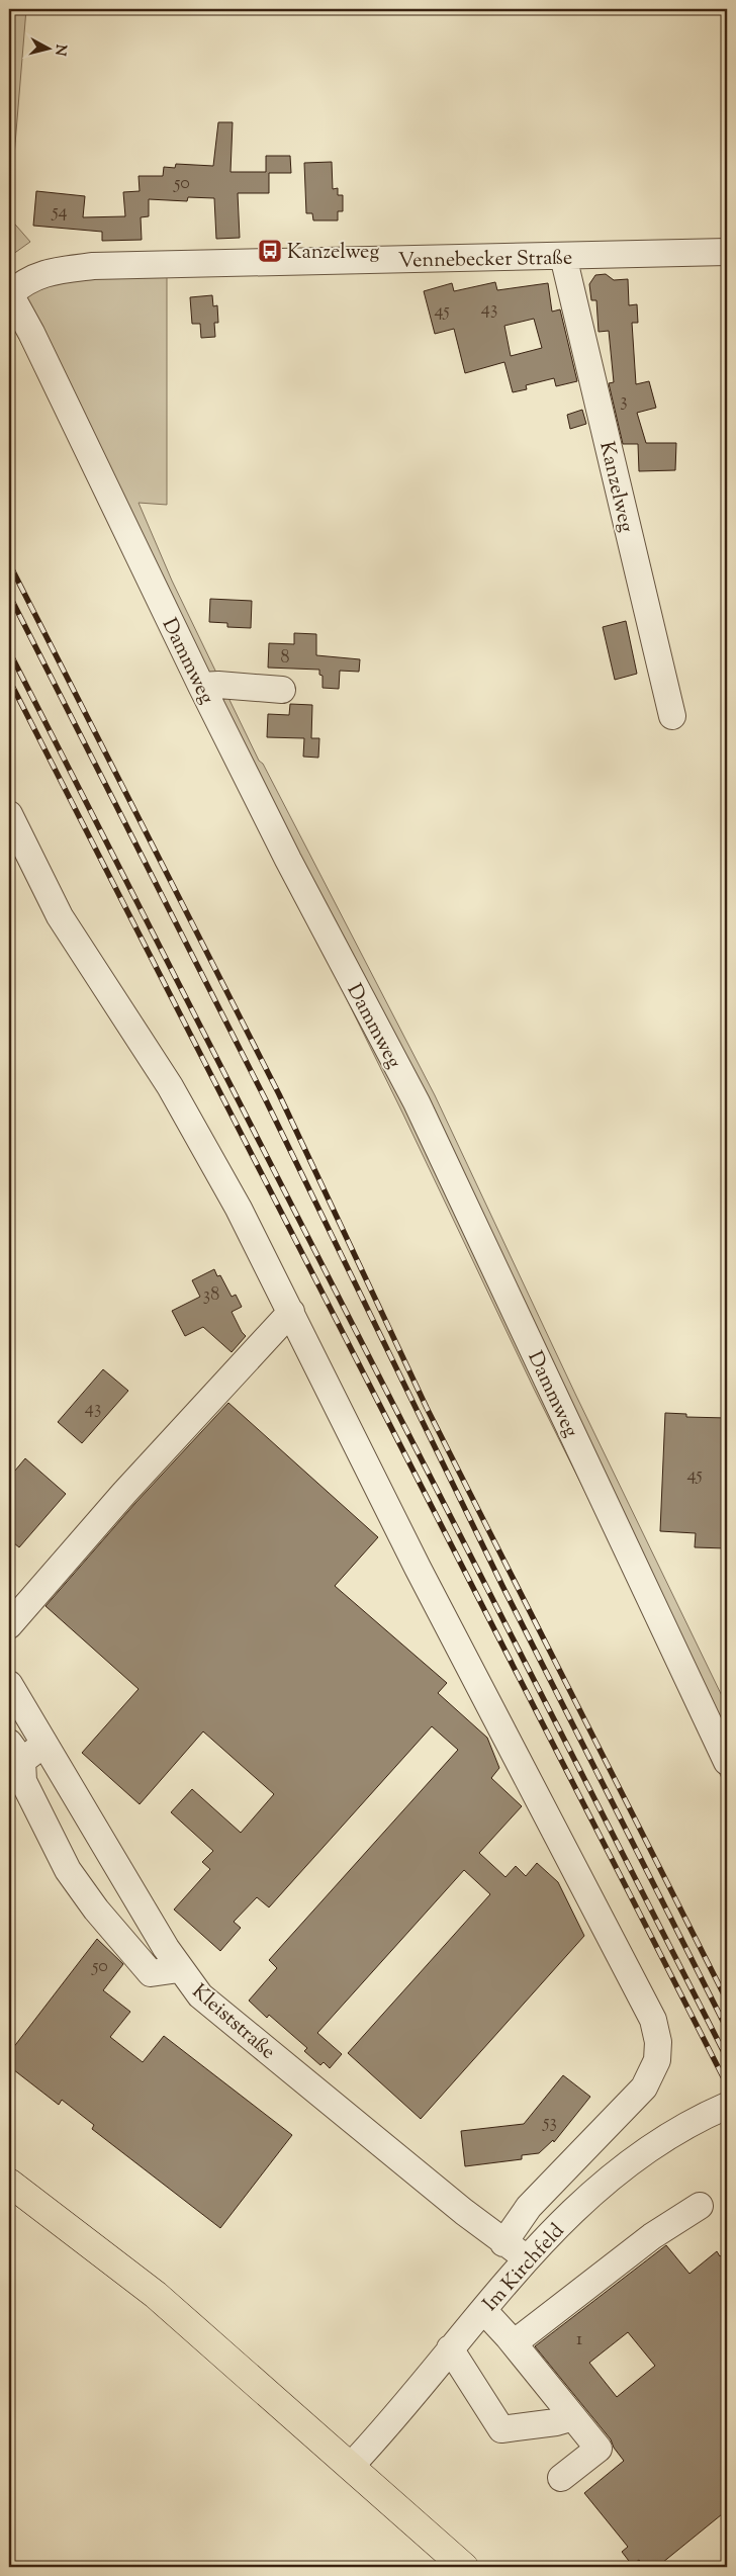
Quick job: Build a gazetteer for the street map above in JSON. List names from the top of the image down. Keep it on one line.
{"streets":{"street":["Vennebecker Straße","Kanzelweg","Dammweg","Kleiststraße","Im Kirchfeld"]},"crossings":[["Vennebecker Straße","Kanzelweg"],["Vennebecker Straße","Dammweg"],["Kleiststraße","Im Kirchfeld"]],"places":{"bus stop":["Kanzelweg"]},"house_numbers":["50","54","43","45","3","8","38","43","45","50","53","1"],"north":"right"}
